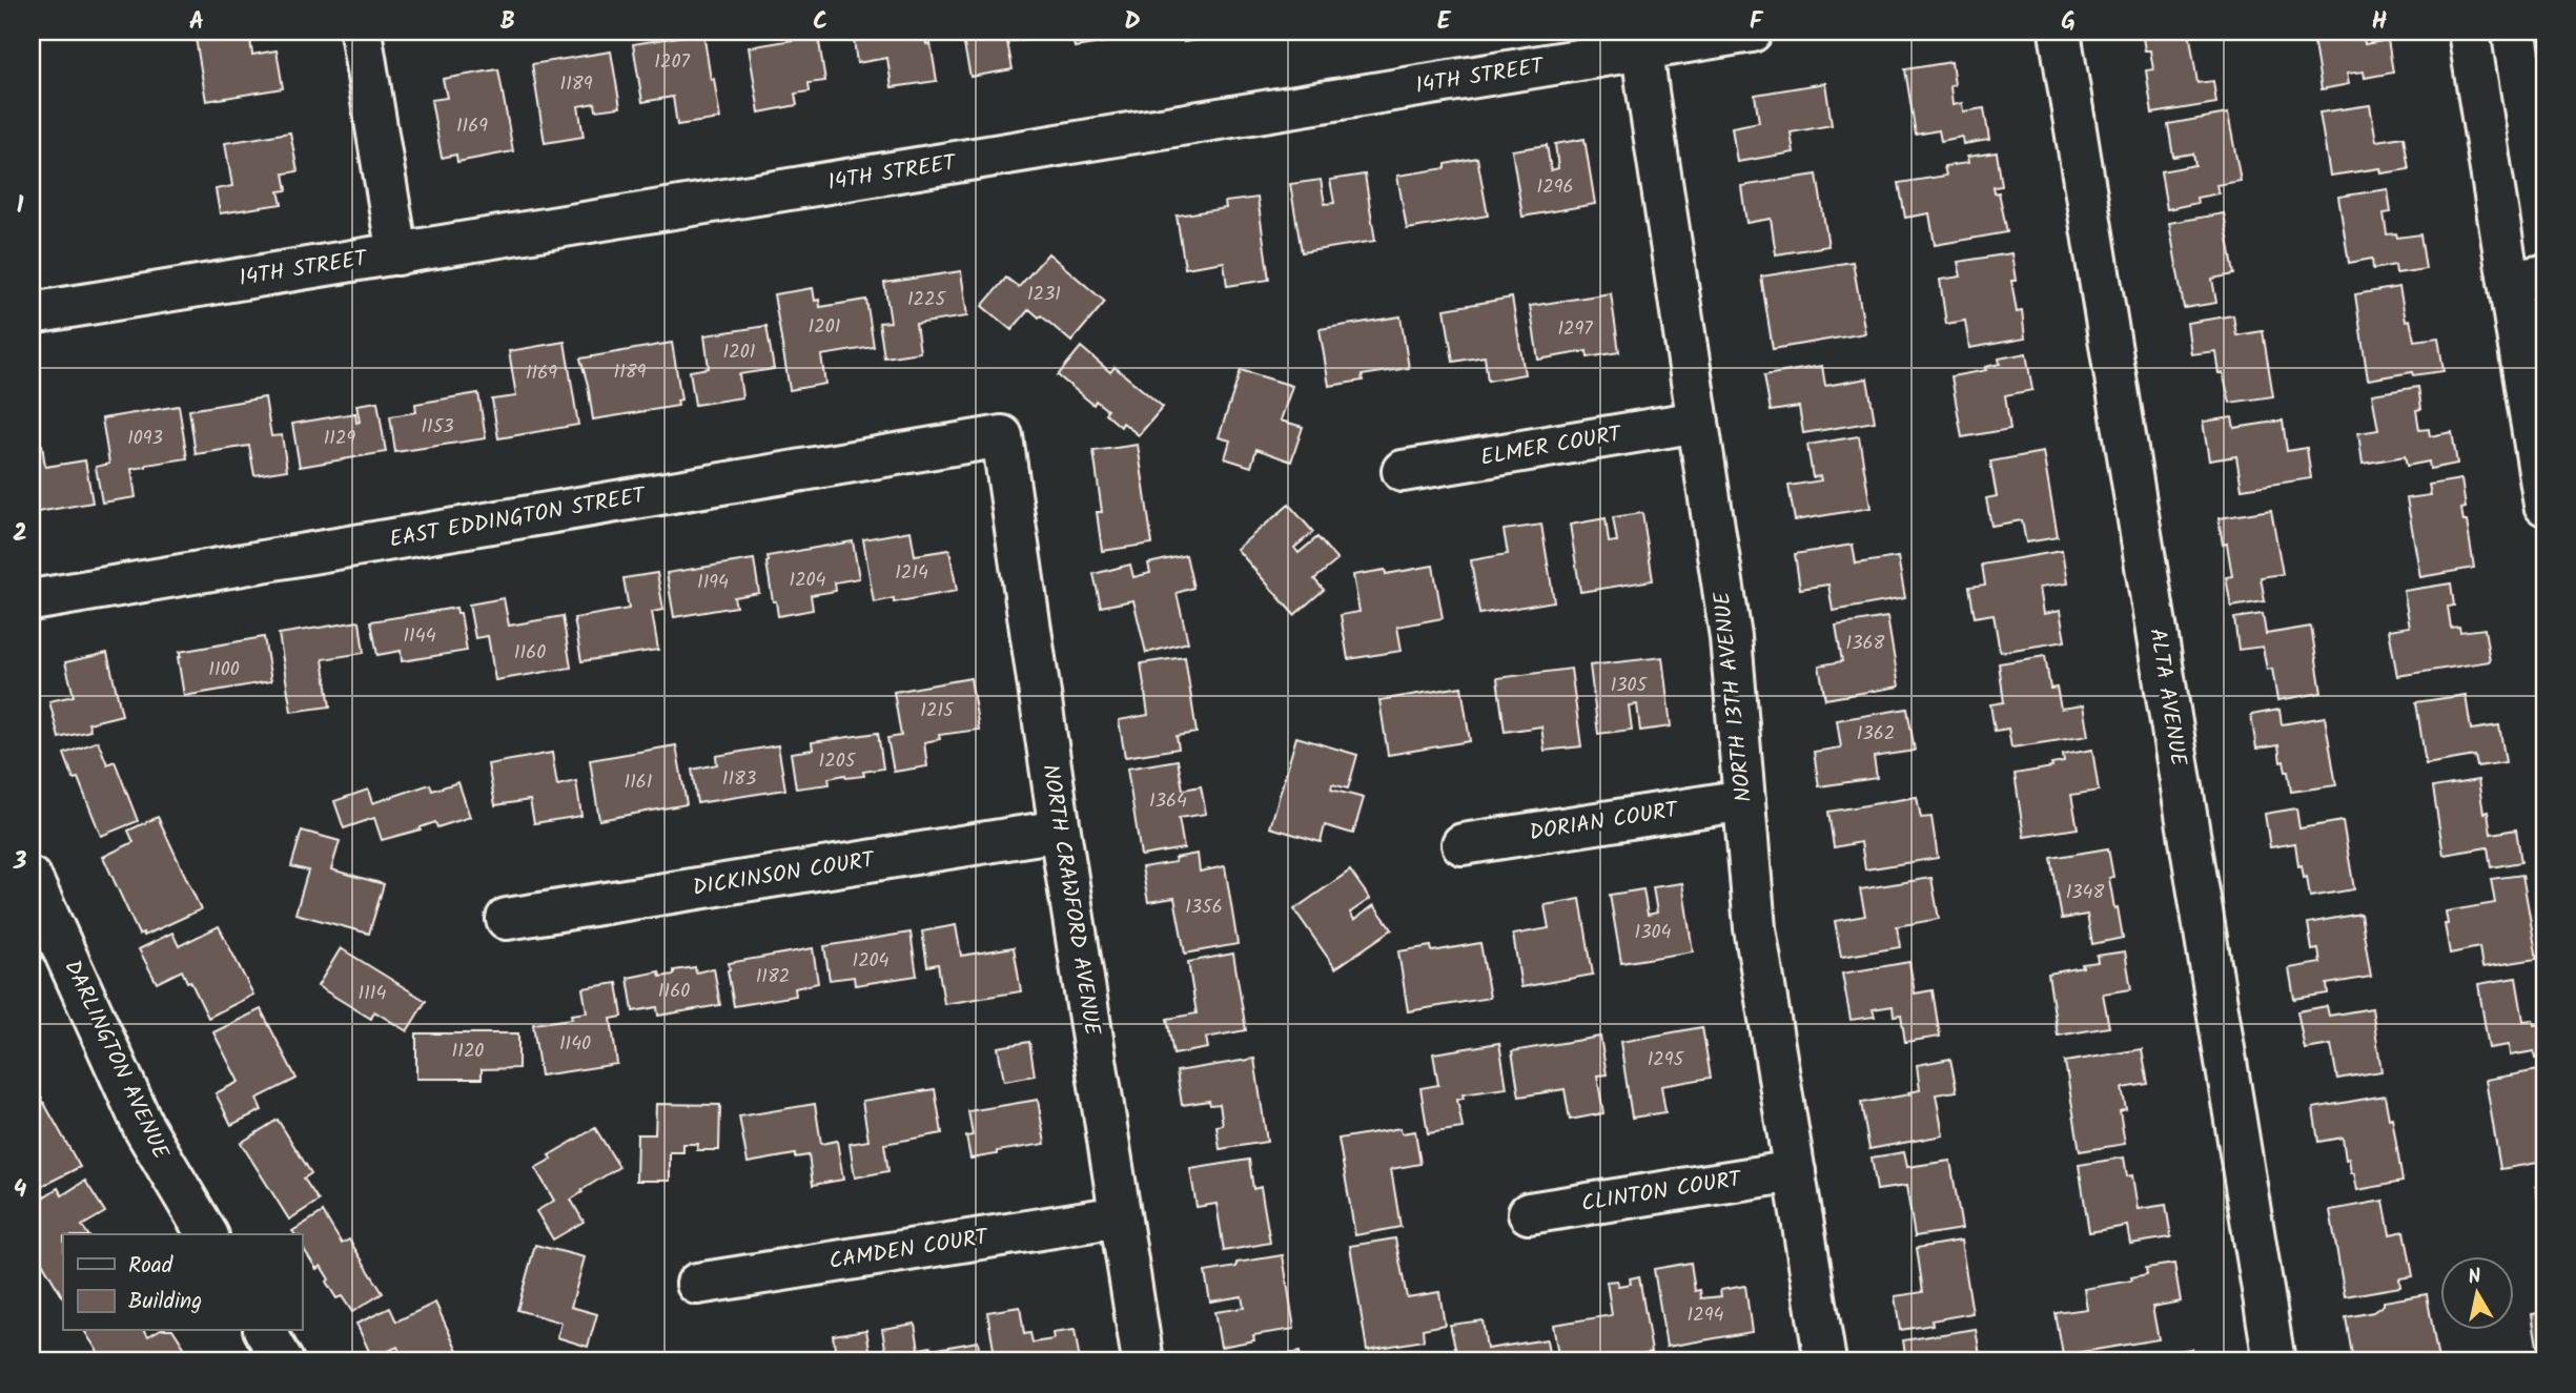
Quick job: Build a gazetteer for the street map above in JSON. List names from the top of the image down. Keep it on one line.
{"streets":{"street":["14TH STREET","ELMER COURT","EAST EDDINGTON STREET","NORTH 13TH AVENUE","ALTA AVENUE","DORIAN COURT","DICKINSON COURT","NORTH CRAWFORD AVENUE","DARLINGTON AVENUE","CLINTON COURT","CAMDEN COURT"]},"crossings":[["14TH STREET","NORTH 13TH AVENUE"],["ELMER COURT","NORTH 13TH AVENUE"],["EAST EDDINGTON STREET","NORTH CRAWFORD AVENUE"],["NORTH 13TH AVENUE","DORIAN COURT"],["NORTH 13TH AVENUE","CLINTON COURT"],["DICKINSON COURT","NORTH CRAWFORD AVENUE"],["NORTH CRAWFORD AVENUE","CAMDEN COURT"]],"house_numbers":["1207","1189","1169","1296","1231","1225","1201","1297","1201","1189","1169","1153","1093","1129","1214","1204","1194","1144","1368","1160","1100","1305","1215","1362","1205","1183","1161","1364","1348","1356","1304","1204","1182","1160","1114","1140","1120","1295","1294"],"legend":["Road","Building"],"north":"top","grid":{"columns":["A","B","C","D","E","F","G","H"],"rows":["1","2","3","4"]}}
